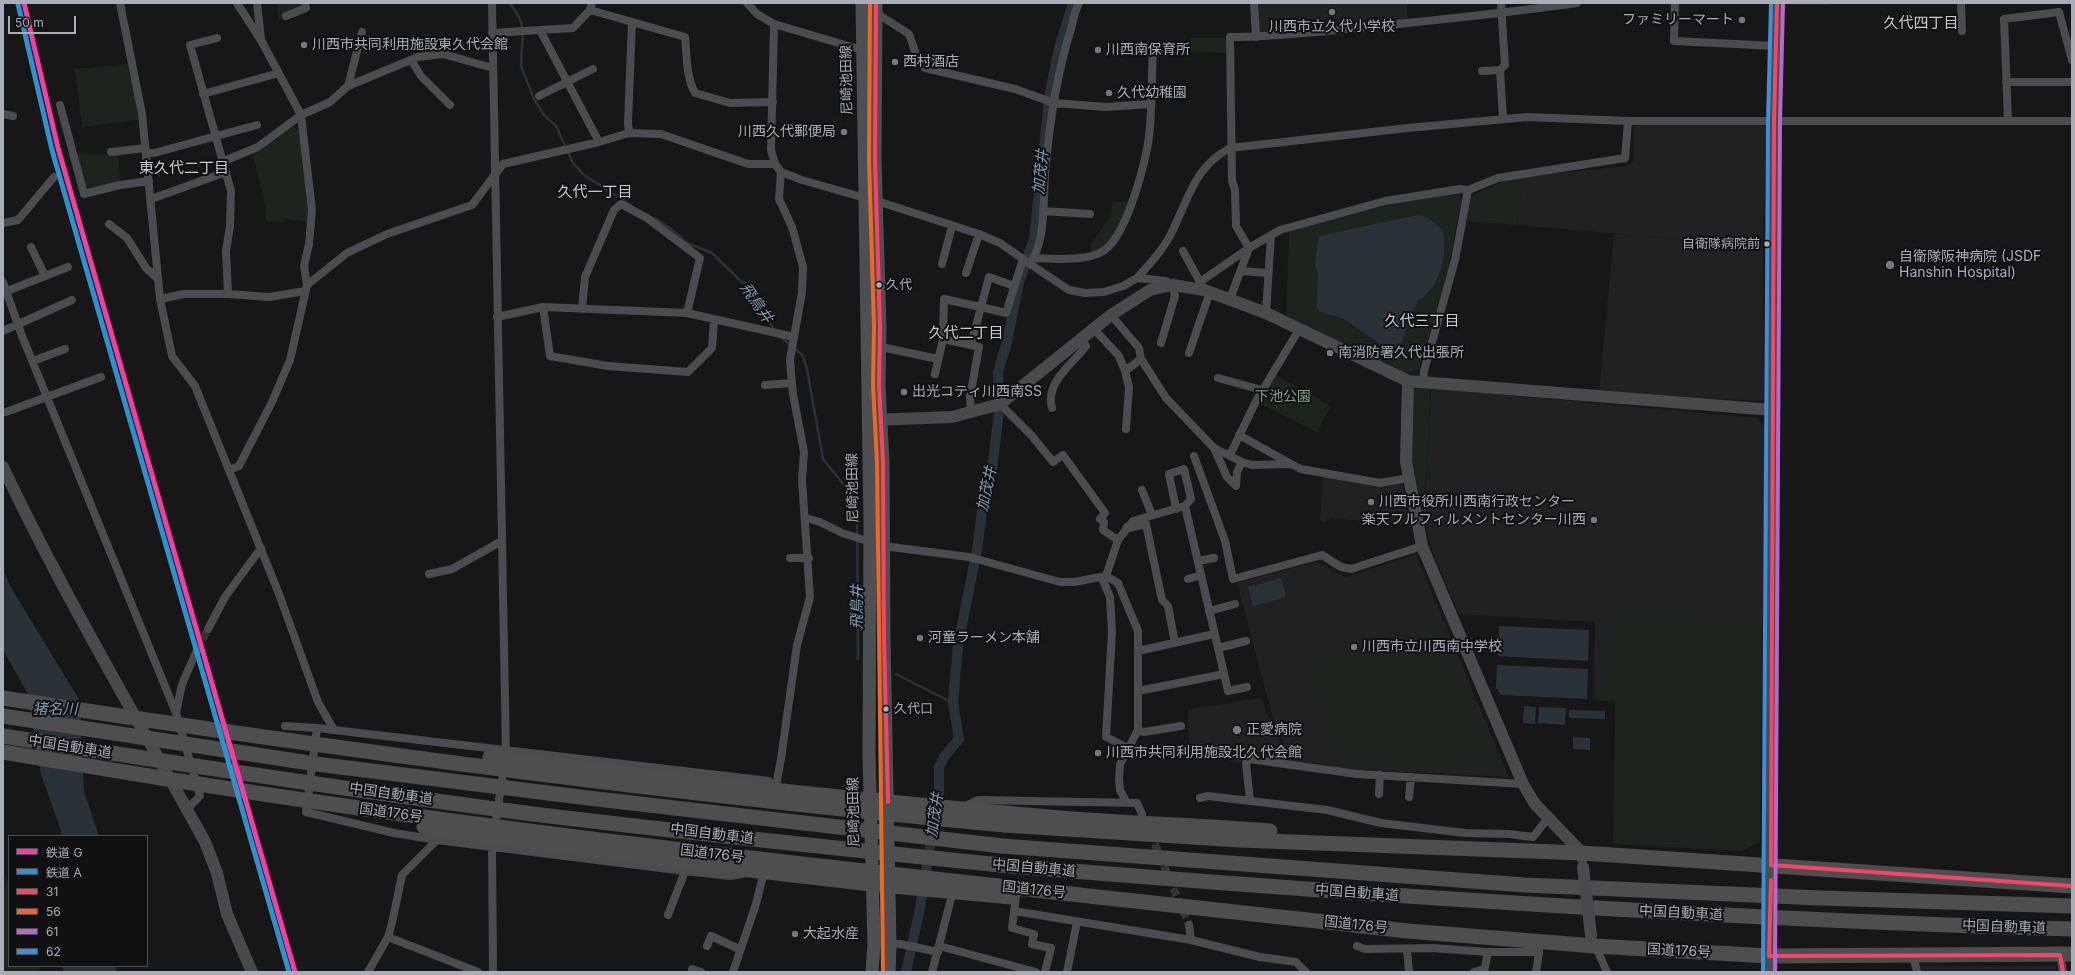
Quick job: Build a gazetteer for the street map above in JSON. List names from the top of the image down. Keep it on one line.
{"streets":{"highway":["中国自動車道","国道176号"],"main road":["尼崎池田線"]},"districts":["久代四丁目","東久代二丁目","久代一丁目","久代三丁目","久代二丁目"],"water":["加茂井","飛鳥井","猪名川"],"parks":["下池公園"],"places":["川西市立久代小学校","ファミリーマート","川西市共同利用施設東久代会館","川西南保育所","西村酒店","久代幼稚園","川西久代郵便局","自衛隊病院前","自衛隊阪神病院 (JSDF Hanshin Hospital)","久代","南消防署久代出張所","出光コティ川西南SS","川西市役所川西南行政センター","楽天フルフィルメントセンター川西","河童ラーメン本舗","川西市立川西南中学校","久代口","正愛病院","川西市共同利用施設北久代会館","大起水産"],"lines":["rail line G","transit line 31","transit line 56","transit line 61","transit line 62","rail line A"],"legend":["鉄道 G","鉄道 A","31","56","61","62"],"scale_bar":"50 m"}
